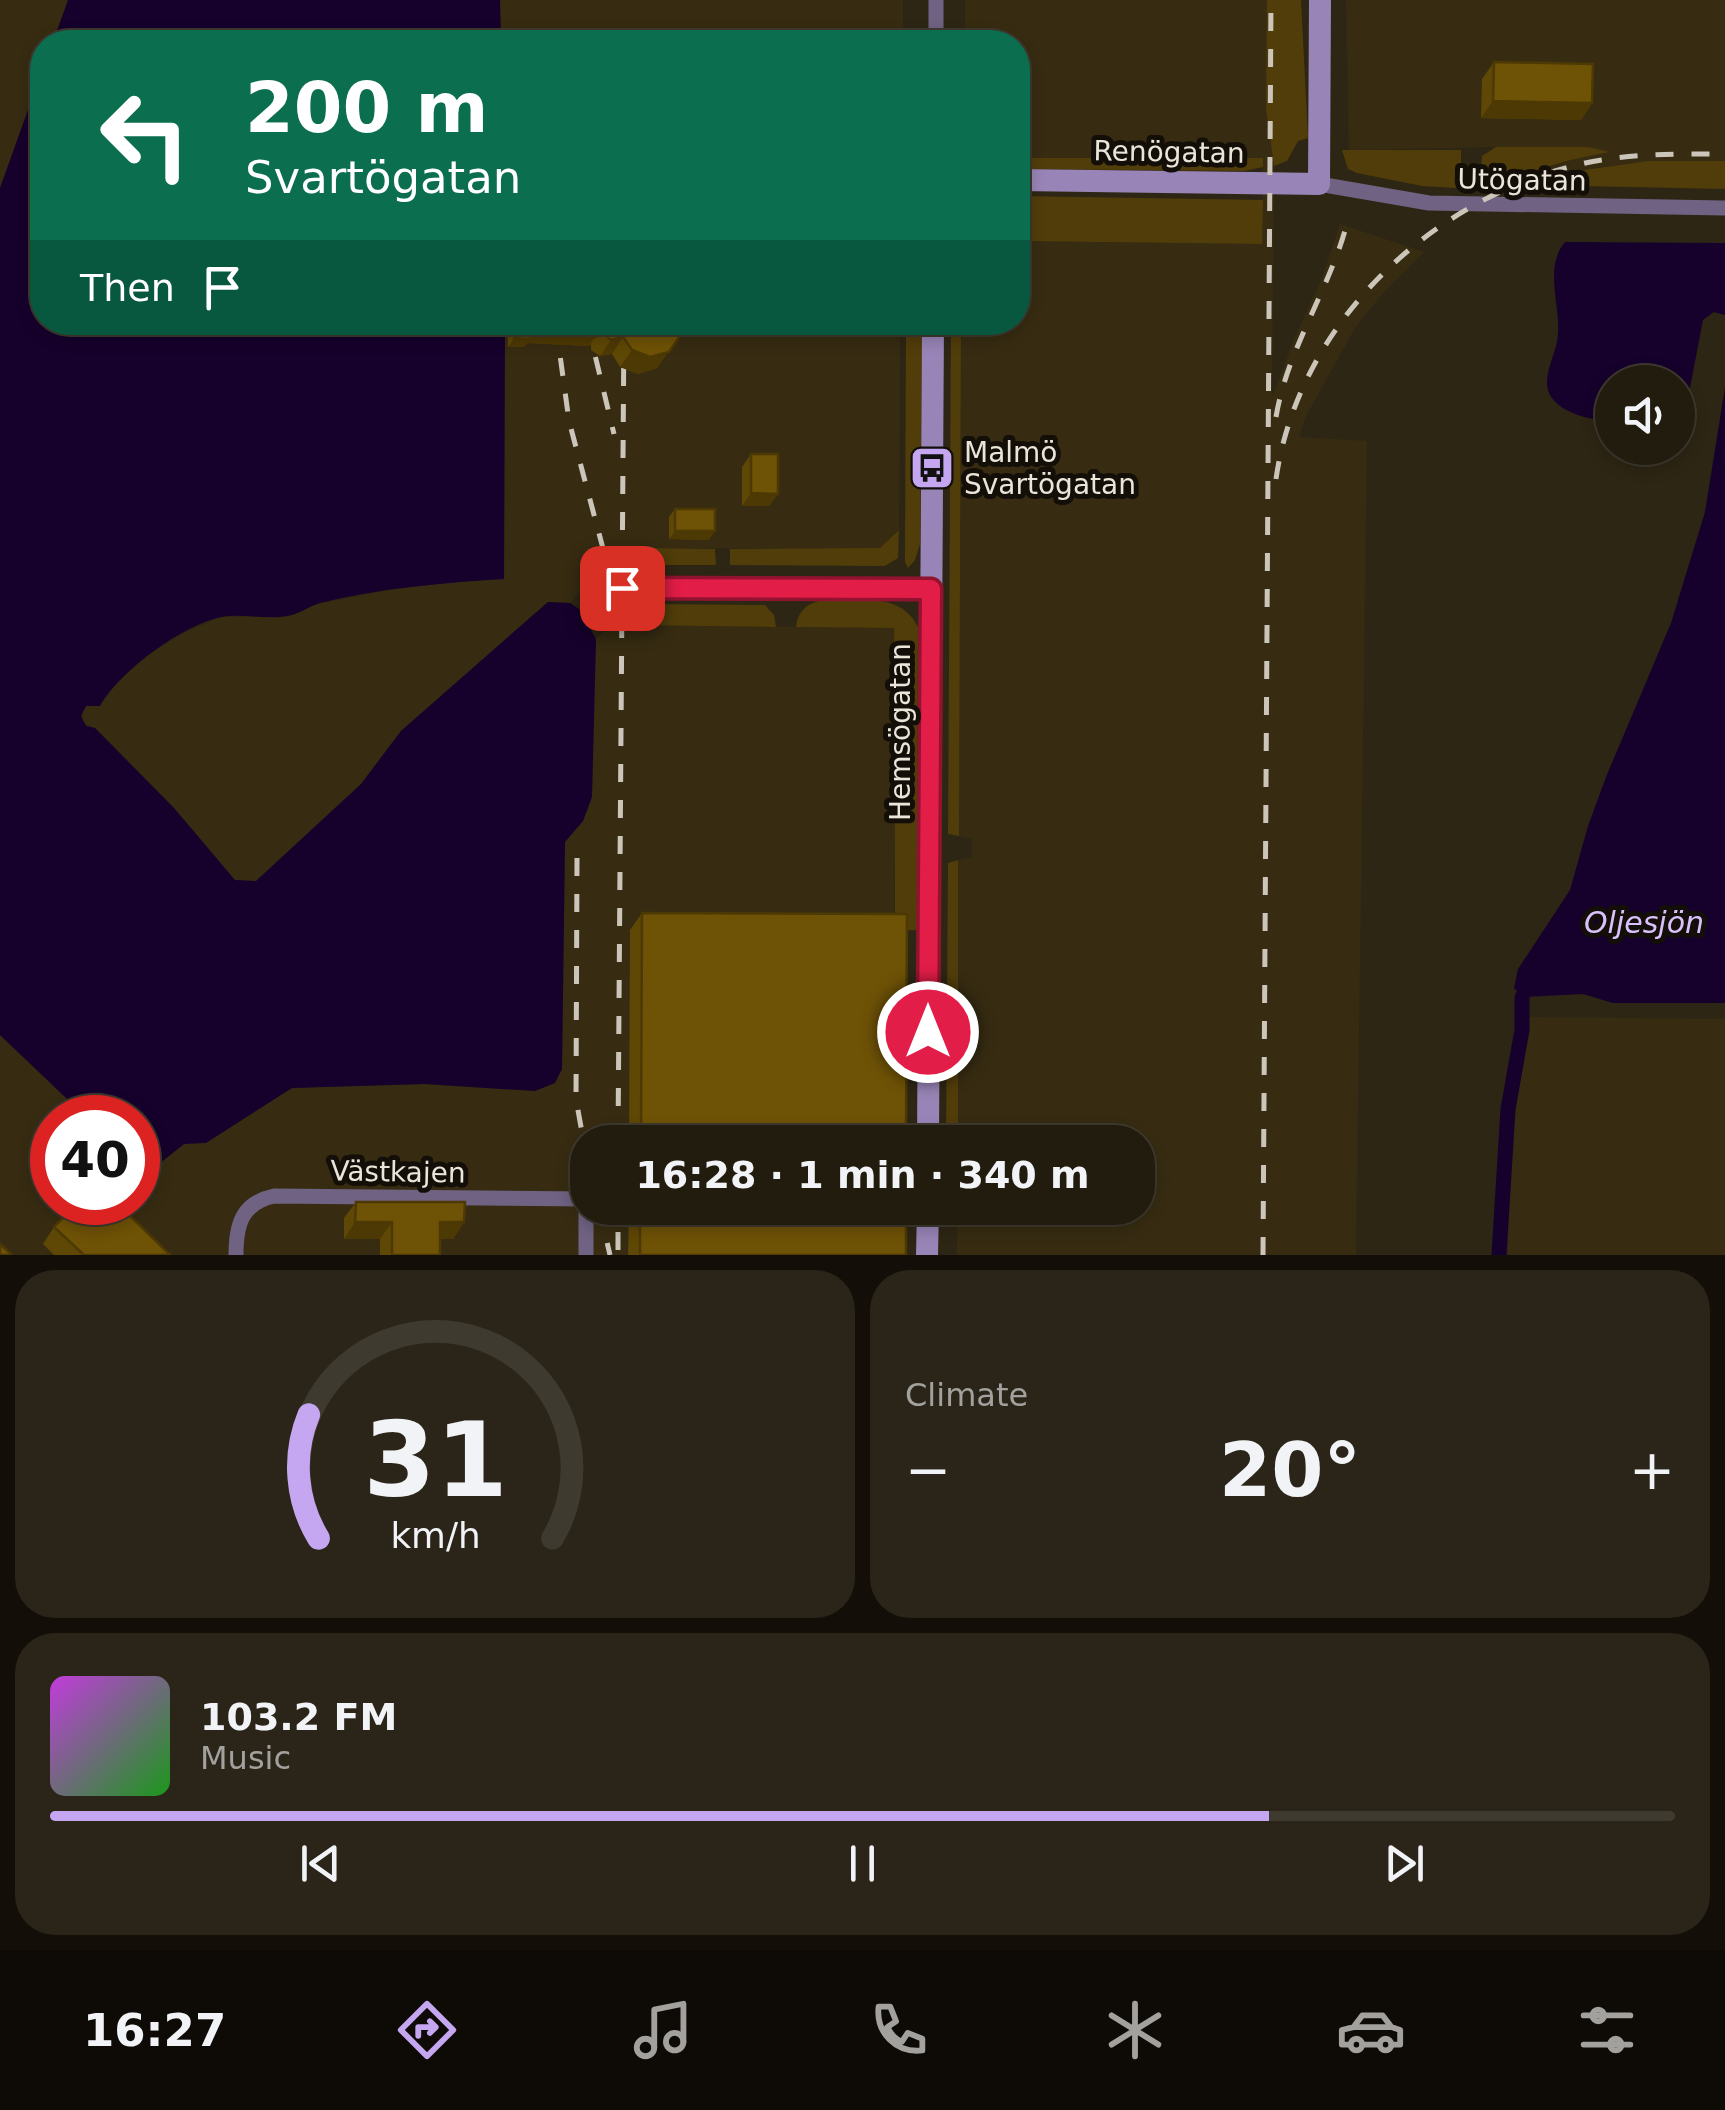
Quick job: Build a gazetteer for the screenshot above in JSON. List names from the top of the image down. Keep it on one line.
{"streets":{"street":["Renögatan","Utögatan","Hemsögatan","Västkajen"]},"crossings":[["Renögatan","Utögatan"]],"water":["Oljesjön"],"places":{"bus stop":["Malmö Svartögatan"]},"page":{"turn":["200 m","Svartögatan"],"then":"Then","limit":"40","trip":"16:28 · 1 min · 340 m","tile":"Climate","heat":["−","20°","+"],"song":["103.2 FM","Music"],"tabs":"16:27","gauge":["31","km/h"]}}
